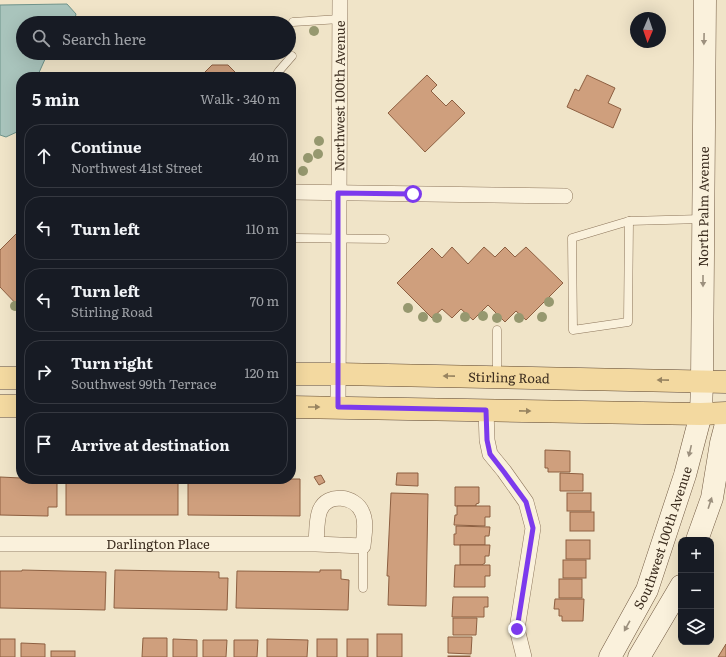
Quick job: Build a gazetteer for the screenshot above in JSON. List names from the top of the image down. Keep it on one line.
{"streets":{"main road":["North Palm Avenue","Stirling Road","Southwest 100th Avenue"],"street":["Northwest 100th Avenue","Darlington Place"]},"crossings":[["Northwest 100th Avenue","Stirling Road"],["North Palm Avenue","Stirling Road"],["North Palm Avenue","Southwest 100th Avenue"]],"one_way":["North Palm Avenue"],"north":"bottom","page":{"search":"Search here","heading":["5 min","Walk · 340 m"],"list":[["Continue","Northwest 41st Street","40 m"],["Turn left","110 m"],["Turn left","Stirling Road","70 m"],["Turn right","Southwest 99th Terrace","120 m"],"Arrive at destination"],"map_buttons":["+","−"]}}
